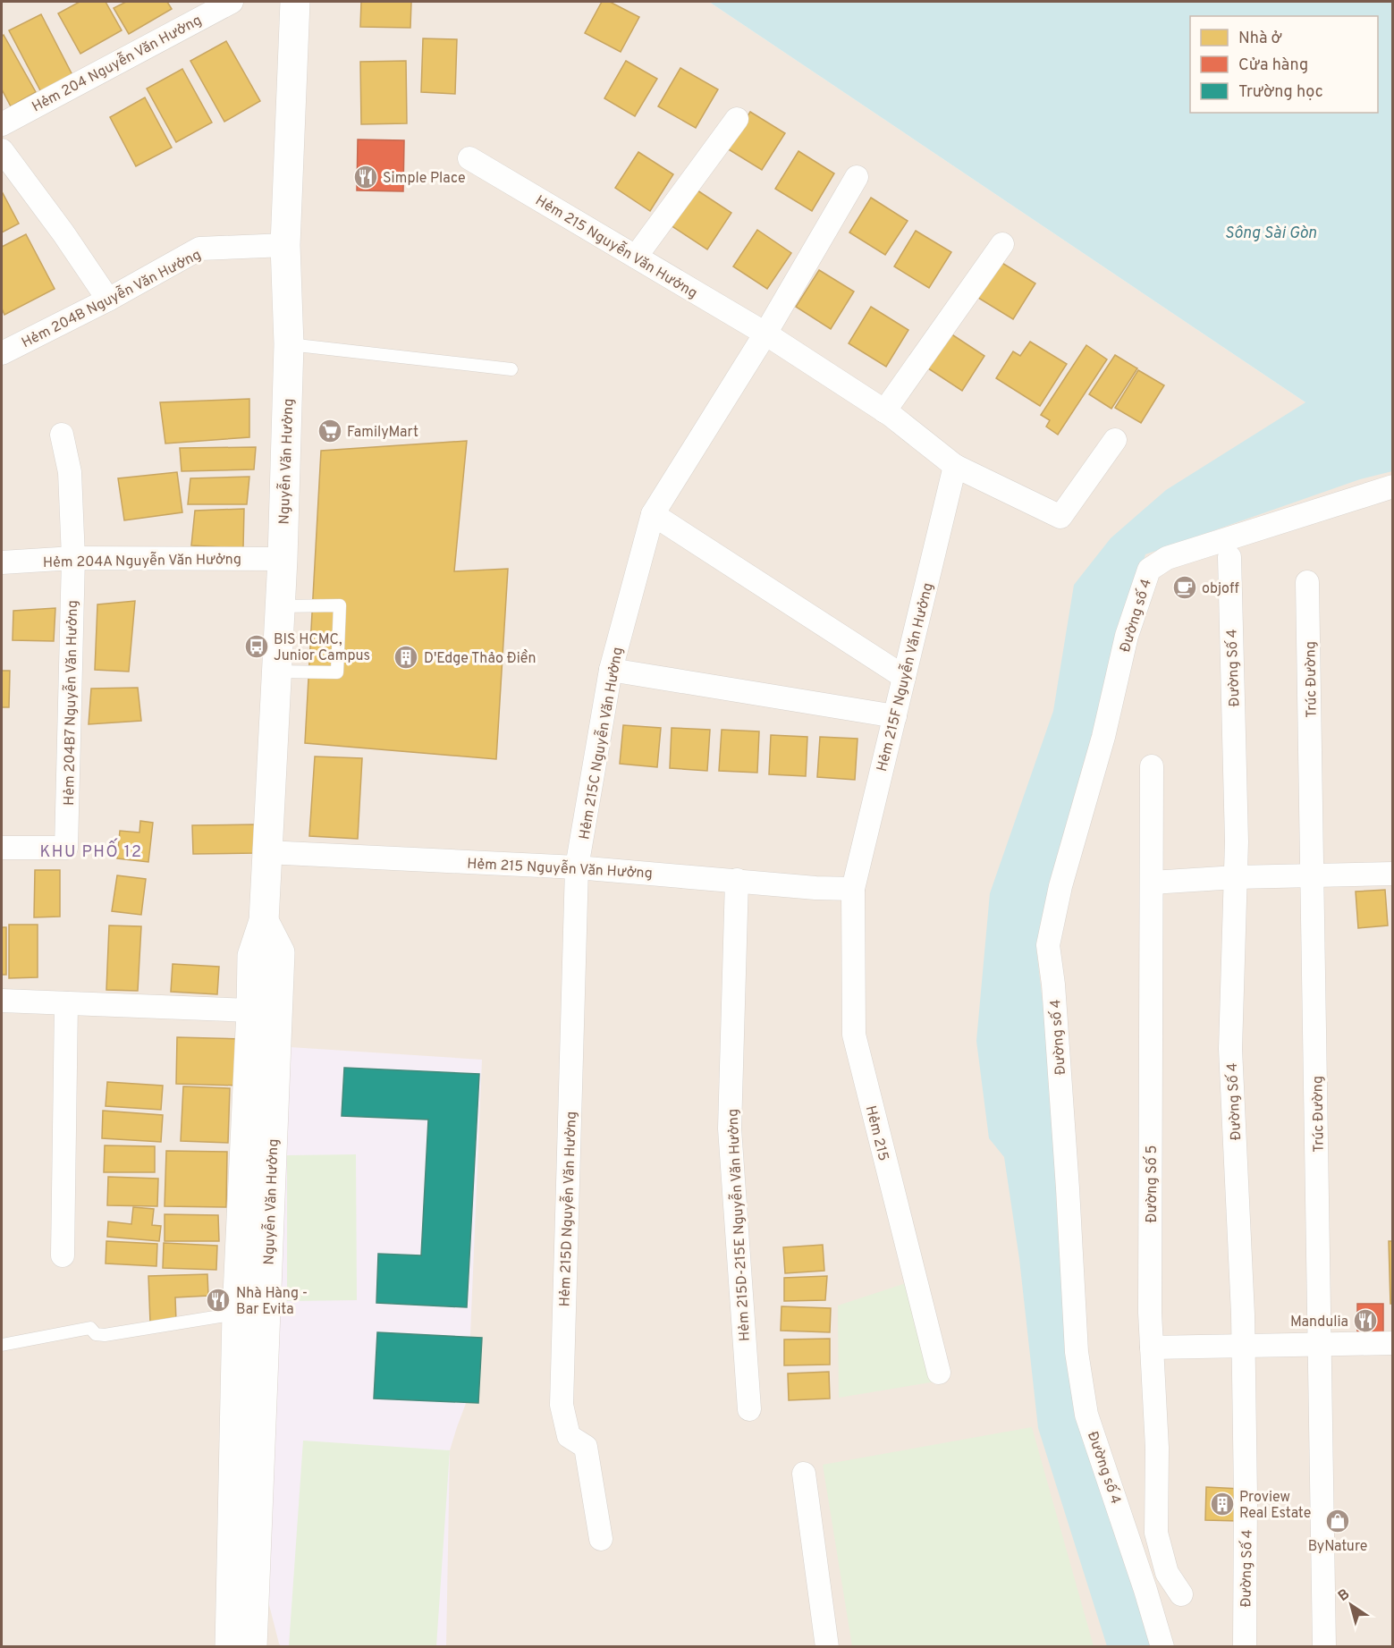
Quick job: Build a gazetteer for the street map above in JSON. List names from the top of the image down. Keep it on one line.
{"streets":{"main road":["Nguyễn Văn Hưởng"],"street":["Hẻm 204 Nguyễn Văn Hưởng","Hẻm 215 Nguyễn Văn Hưởng","Hẻm 204B Nguyễn Văn Hưởng","Hẻm 204A Nguyễn Văn Hưởng","Đường số 4","Đường Số 4","Hẻm 215F Nguyễn Văn Hưởng","Trúc Đường","Hẻm 204B7 Nguyễn Văn Hưởng","Hẻm 215C Nguyễn Văn Hưởng","Hẻm 215","Đường Số 5","Hẻm 215D Nguyễn Văn Hưởng","Hẻm 215D-215E Nguyễn Văn Hưởng"]},"crossings":[["Hẻm 215 Nguyễn Văn Hưởng","Nguyễn Văn Hưởng"],["Hẻm 215 Nguyễn Văn Hưởng","Hẻm 215F Nguyễn Văn Hưởng"],["Hẻm 215 Nguyễn Văn Hưởng","Hẻm 215C Nguyễn Văn Hưởng"],["Hẻm 215 Nguyễn Văn Hưởng","Hẻm 215"],["Hẻm 215 Nguyễn Văn Hưởng","Hẻm 215D Nguyễn Văn Hưởng"],["Hẻm 215 Nguyễn Văn Hưởng","Hẻm 215D-215E Nguyễn Văn Hưởng"],["Hẻm 204B Nguyễn Văn Hưởng","Nguyễn Văn Hưởng"],["Nguyễn Văn Hưởng","Hẻm 204A Nguyễn Văn Hưởng"],["Hẻm 204A Nguyễn Văn Hưởng","Hẻm 204B7 Nguyễn Văn Hưởng"],["Đường số 4","Đường Số 4"],["Hẻm 215F Nguyễn Văn Hưởng","Hẻm 215"],["Hẻm 215C Nguyễn Văn Hưởng","Hẻm 215D Nguyễn Văn Hưởng"]],"districts":["KHU PHỐ 12"],"water":["Sông Sài Gòn"],"places":{"restaurant":["Simple Place","Nhà Hàng - Bar Evita","Mandulia"],"supermarket":["FamilyMart"],"cafe":["objoff"],"bus stop":["BIS HCMC, Junior Campus"],"building":["D'Edge Thảo Điền","Proview Real Estate"],"shop":["ByNature"]},"legend":["Nhà ở","Cửa hàng","Trường học"],"north":"top left"}
